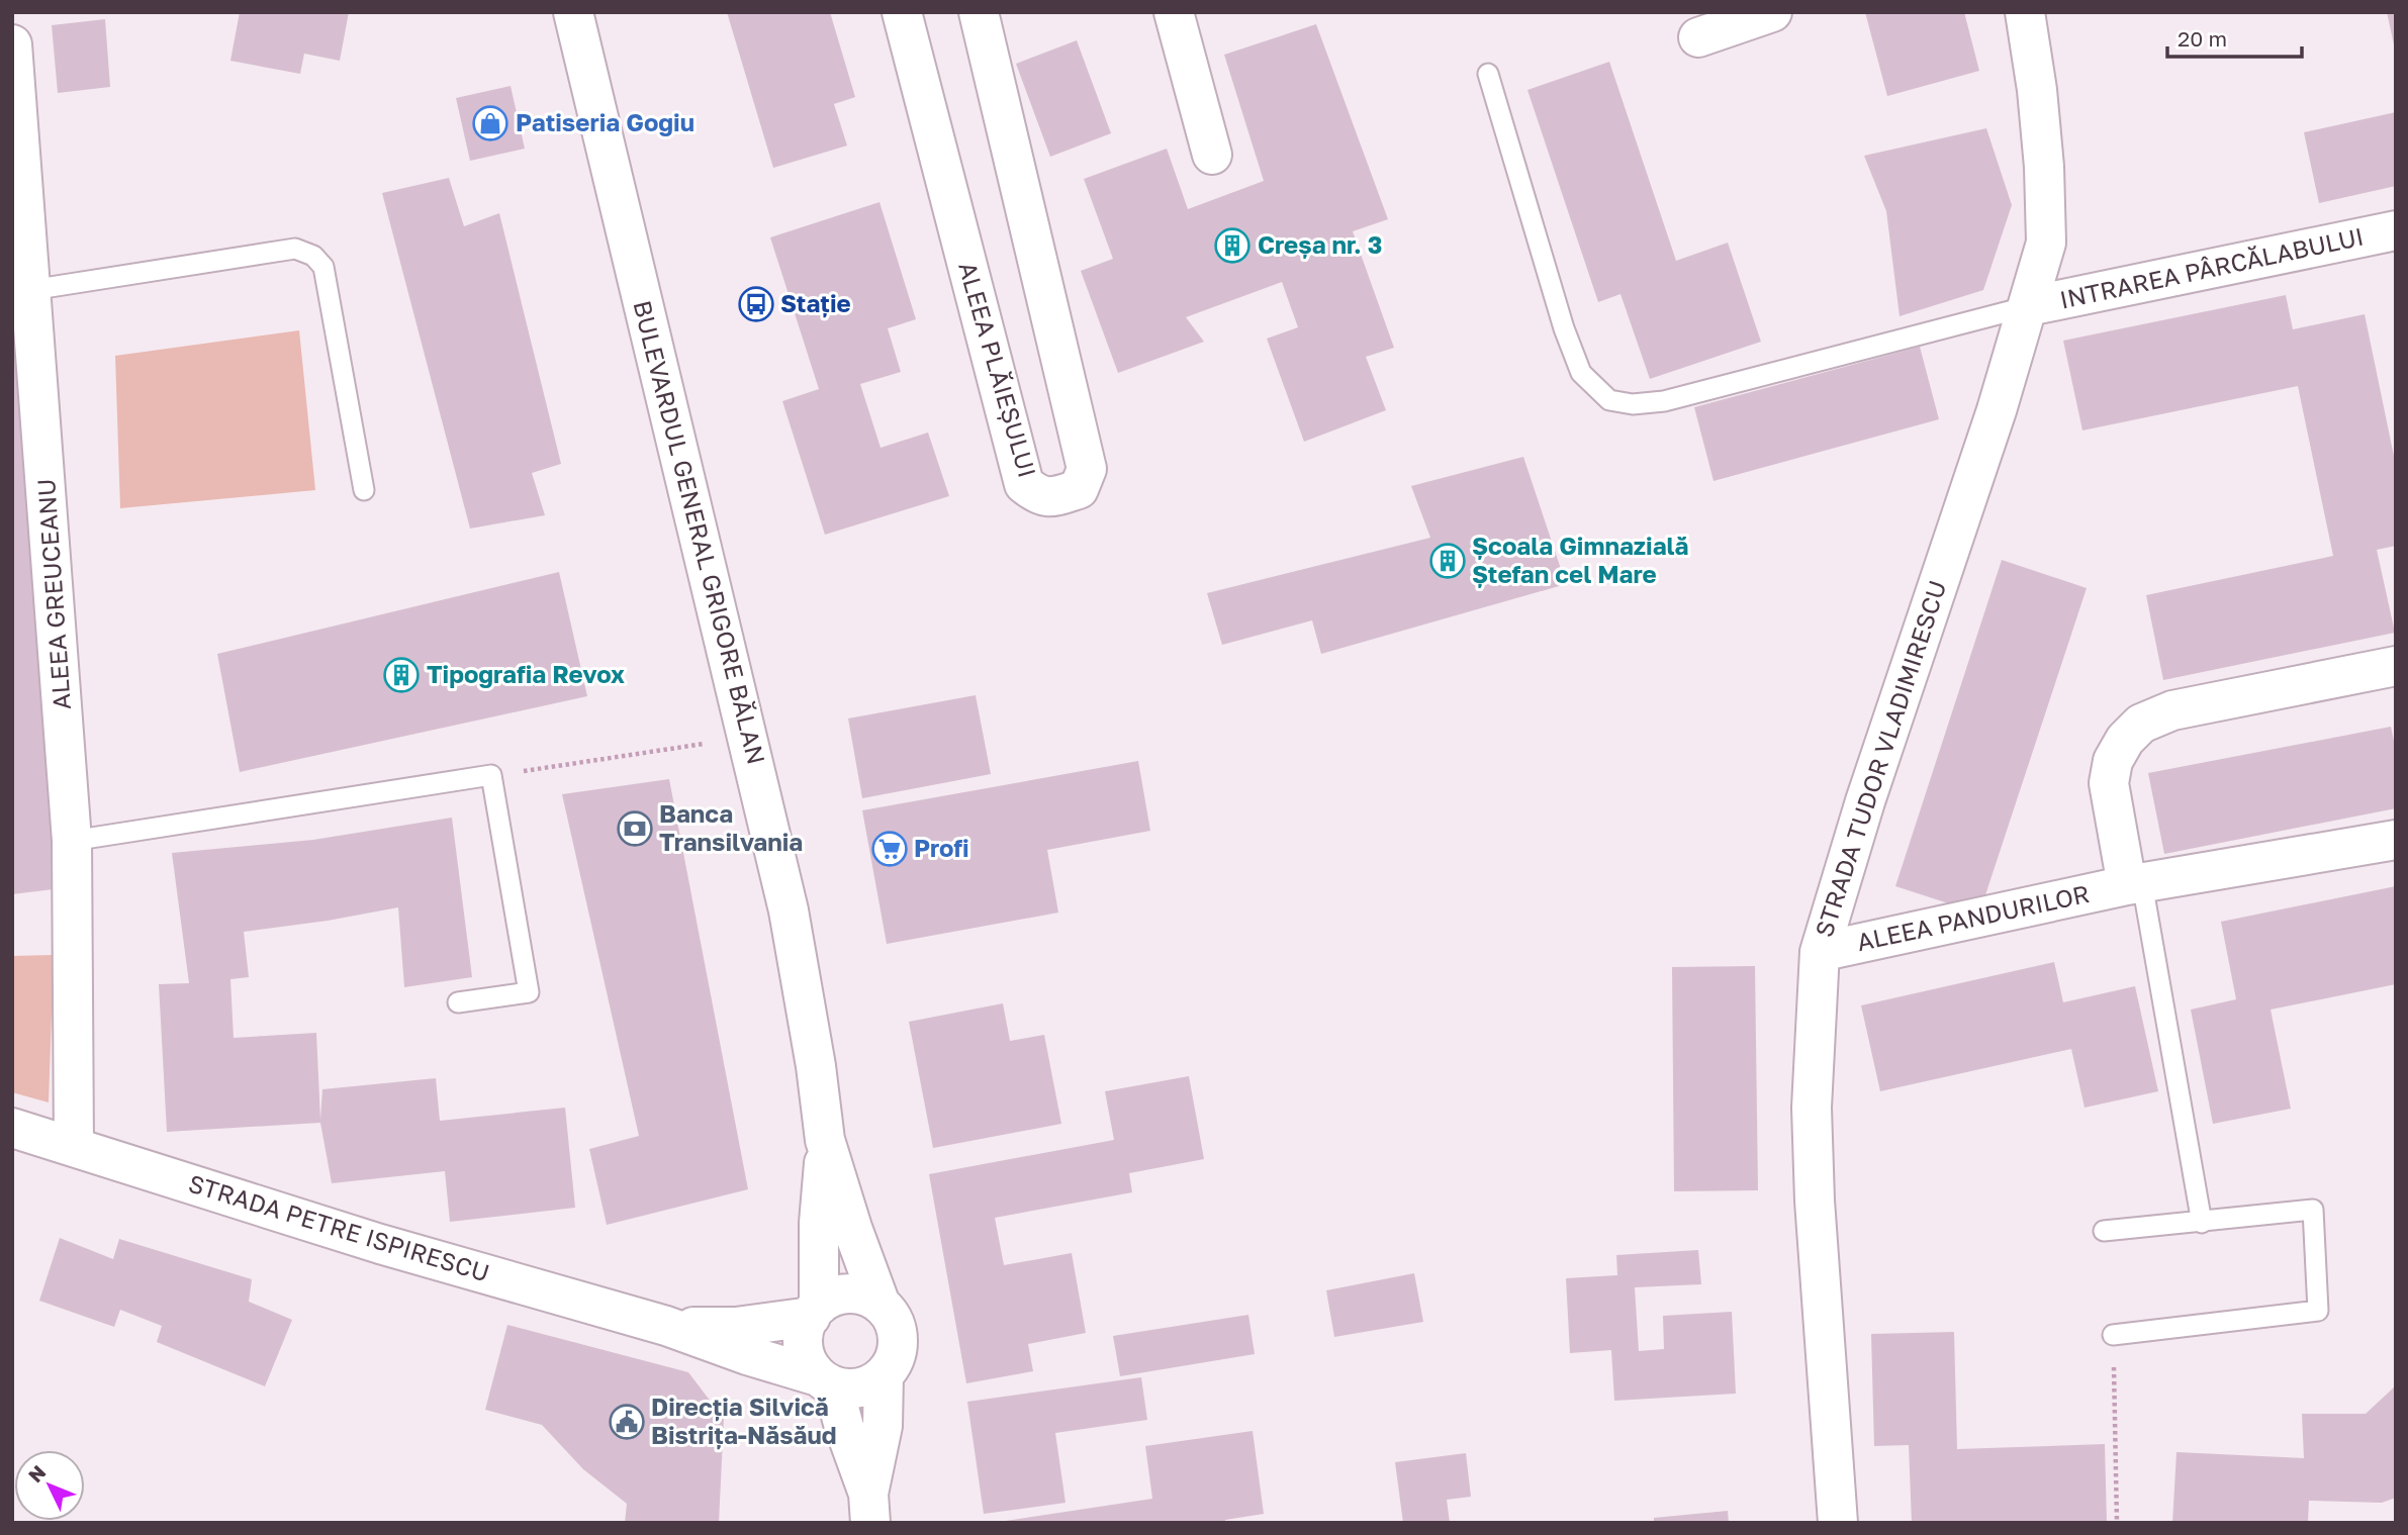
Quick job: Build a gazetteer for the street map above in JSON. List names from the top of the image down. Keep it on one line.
{"streets":{"street":["INTRAREA PÂRCĂLABULUI","ALEEA PLĂIEȘULUI","BULEVARDUL GENERAL GRIGORE BĂLAN","ALEEA GREUCEANU","STRADA TUDOR VLADIMIRESCU","ALEEA PANDURILOR","STRADA PETRE ISPIRESCU"]},"crossings":[["INTRAREA PÂRCĂLABULUI","STRADA TUDOR VLADIMIRESCU"],["BULEVARDUL GENERAL GRIGORE BĂLAN","STRADA PETRE ISPIRESCU"],["ALEEA GREUCEANU","STRADA PETRE ISPIRESCU"],["STRADA TUDOR VLADIMIRESCU","ALEEA PANDURILOR"]],"places":{"shop":["Patiseria Gogiu"],"building":["Creșa nr. 3","Școala Gimnazială Ștefan cel Mare","Tipografia Revox"],"bus stop":["Stație"],"bank":["Banca Transilvania"],"supermarket":["Profi"],"public building":["Direcția Silvică Bistrița-Năsăud"]},"scale_bar":"20 m","north":"top left"}
